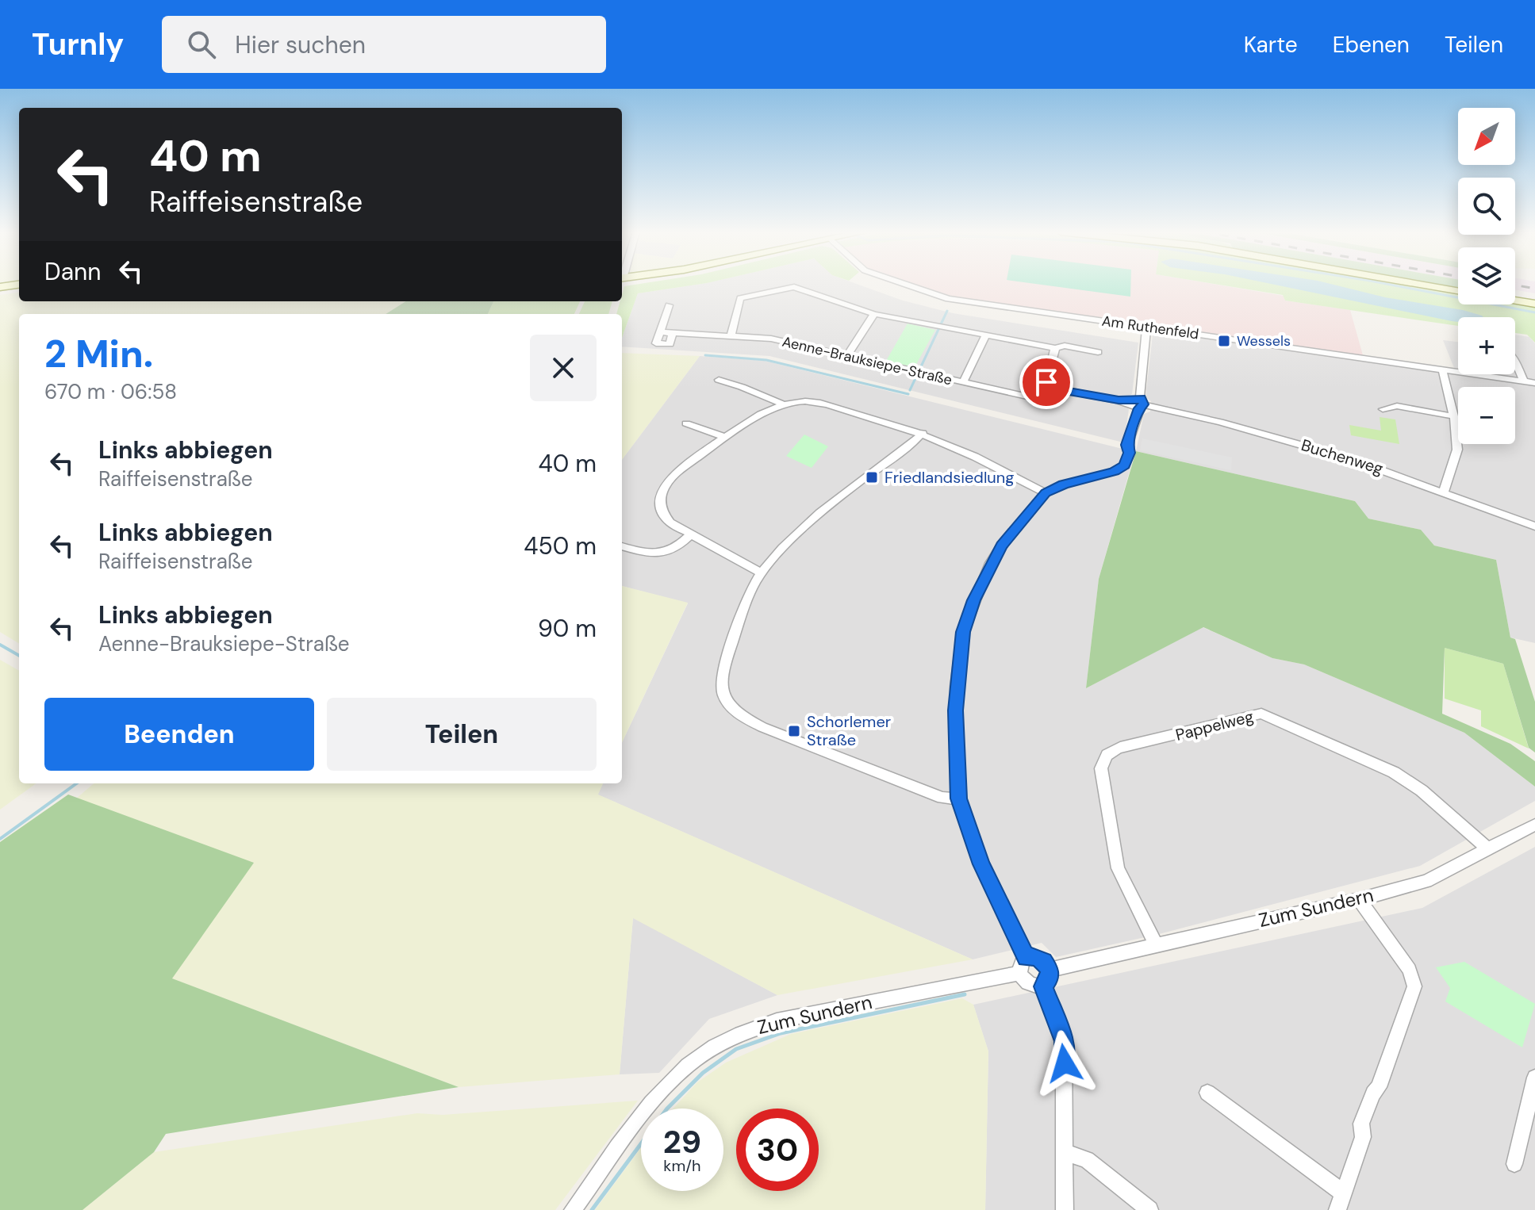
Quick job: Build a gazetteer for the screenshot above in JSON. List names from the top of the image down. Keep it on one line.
{"streets":{"street":["Am Ruthenfeld","Aenne-Brauksiepe-Straße","Buchenweg","Pappelweg","Zum Sundern"]},"crossings":[["Aenne-Brauksiepe-Straße","Buchenweg"],["Pappelweg","Zum Sundern"]],"places":{"transit":["Wessels","Friedlandsiedlung","Schorlemer Straße"]},"north":"bottom left","page":{"header":"Turnly","search":"Hier suchen","nav":["Karte","Ebenen","Teilen"],"map_buttons":["+","−"],"turn":["40 m","Raiffeisenstraße"],"then":"Dann","heading":["2 Min.","670 m · 06:58"],"list":[{"name":"Links abbiegen","note":"Raiffeisenstraße","value":"40 m"},{"name":"Links abbiegen","note":"Raiffeisenstraße","value":"450 m"},{"name":"Links abbiegen","note":"Aenne-Brauksiepe-Straße","value":"90 m"}],"buttons":["Beenden","Teilen"],"speed":"29 km/h","limit":"30"}}
